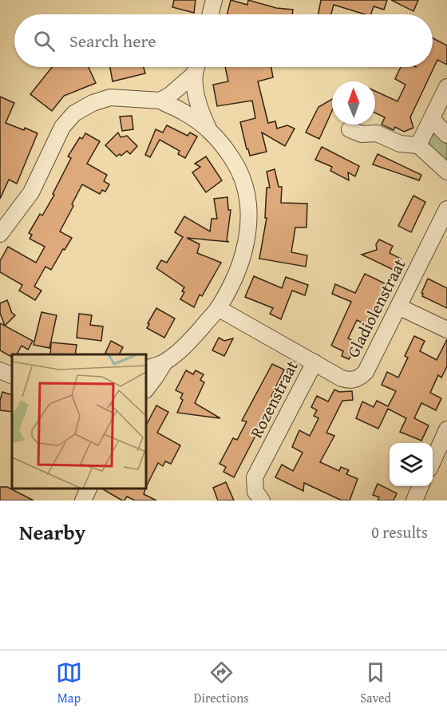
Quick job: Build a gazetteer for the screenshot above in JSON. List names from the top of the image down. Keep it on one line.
{"streets":{"street":["Gladiolenstraat","Rozenstraat"]},"crossings":[["Gladiolenstraat","Rozenstraat"]],"north":"top","page":{"search":"Search here","heading":["Nearby","0 results"],"nav":["Map","Directions","Saved"]}}
